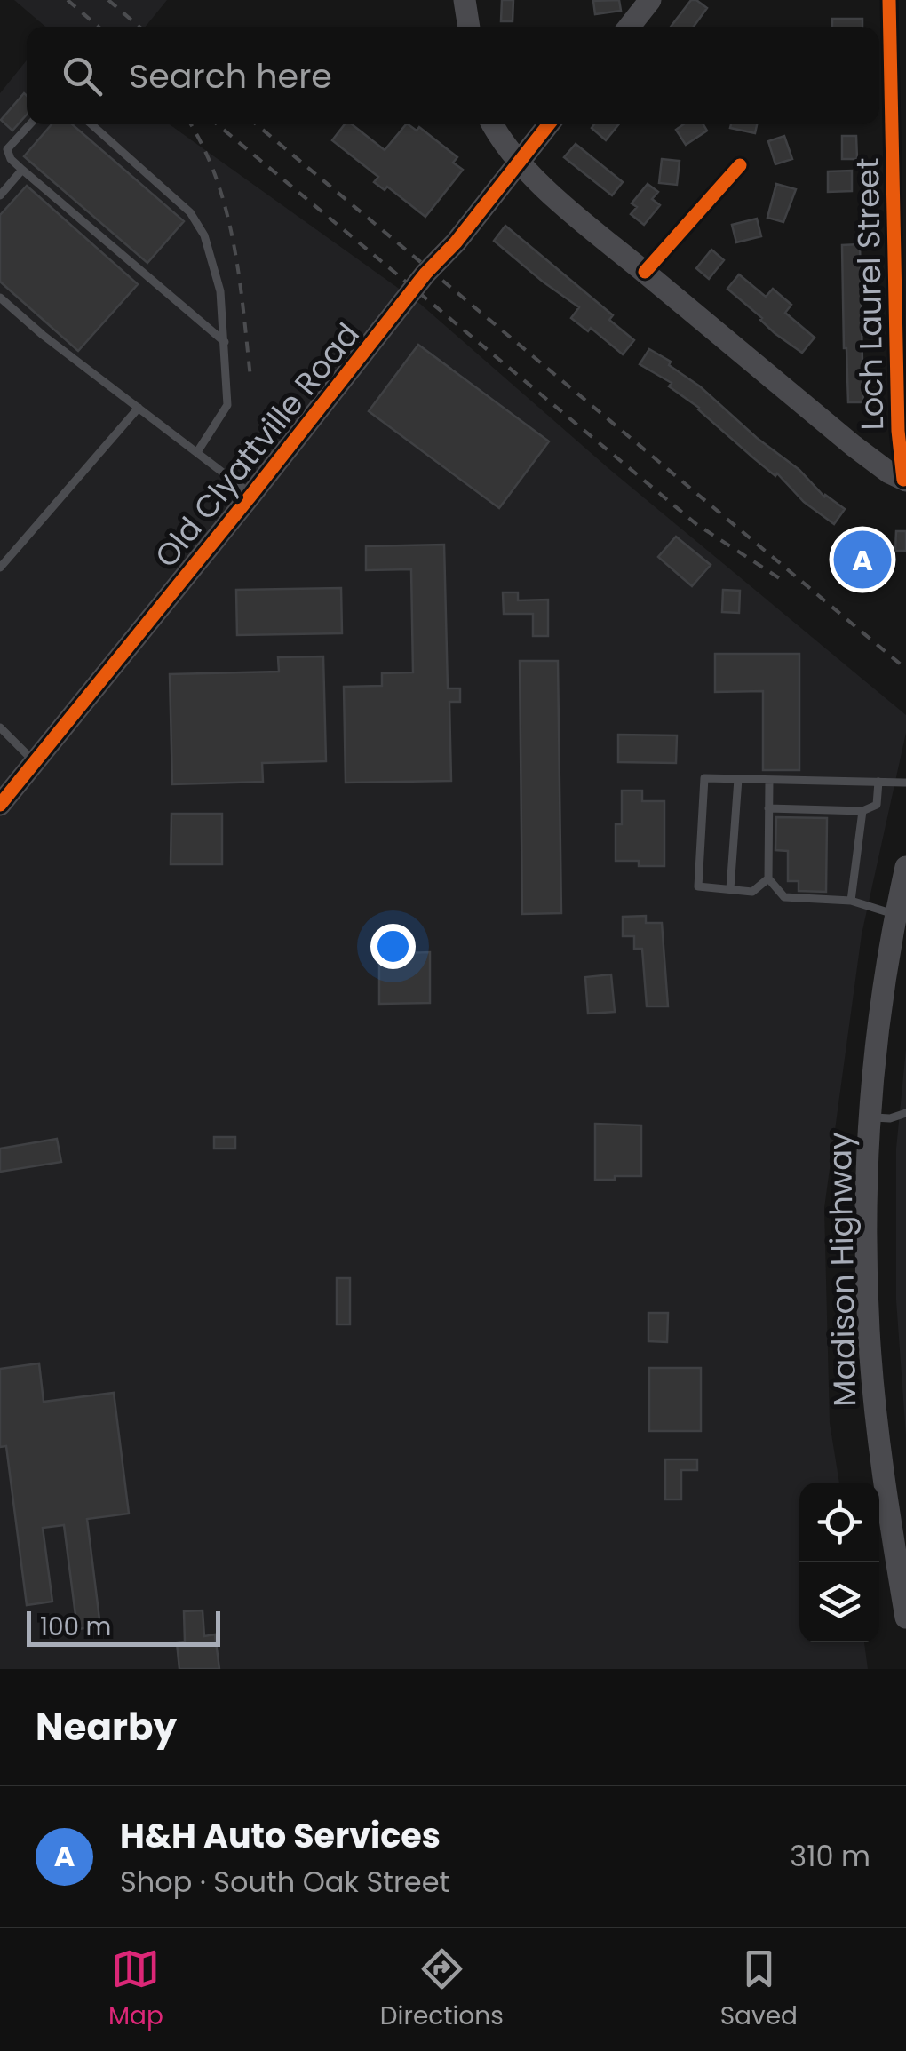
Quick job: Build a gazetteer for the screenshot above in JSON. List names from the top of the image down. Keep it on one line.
{"streets":{"main road":["Old Clyattville Road","Madison Highway"],"street":["Loch Laurel Street"]},"scale_bar":"100 m","page":{"search":"Search here","pins":"A","scale":"100 m","heading":"Nearby","list":[{"mark":"A","name":"H&H Auto Services","note":"Shop · South Oak Street","value":"310 m"}],"nav":["Map","Directions","Saved"]}}
